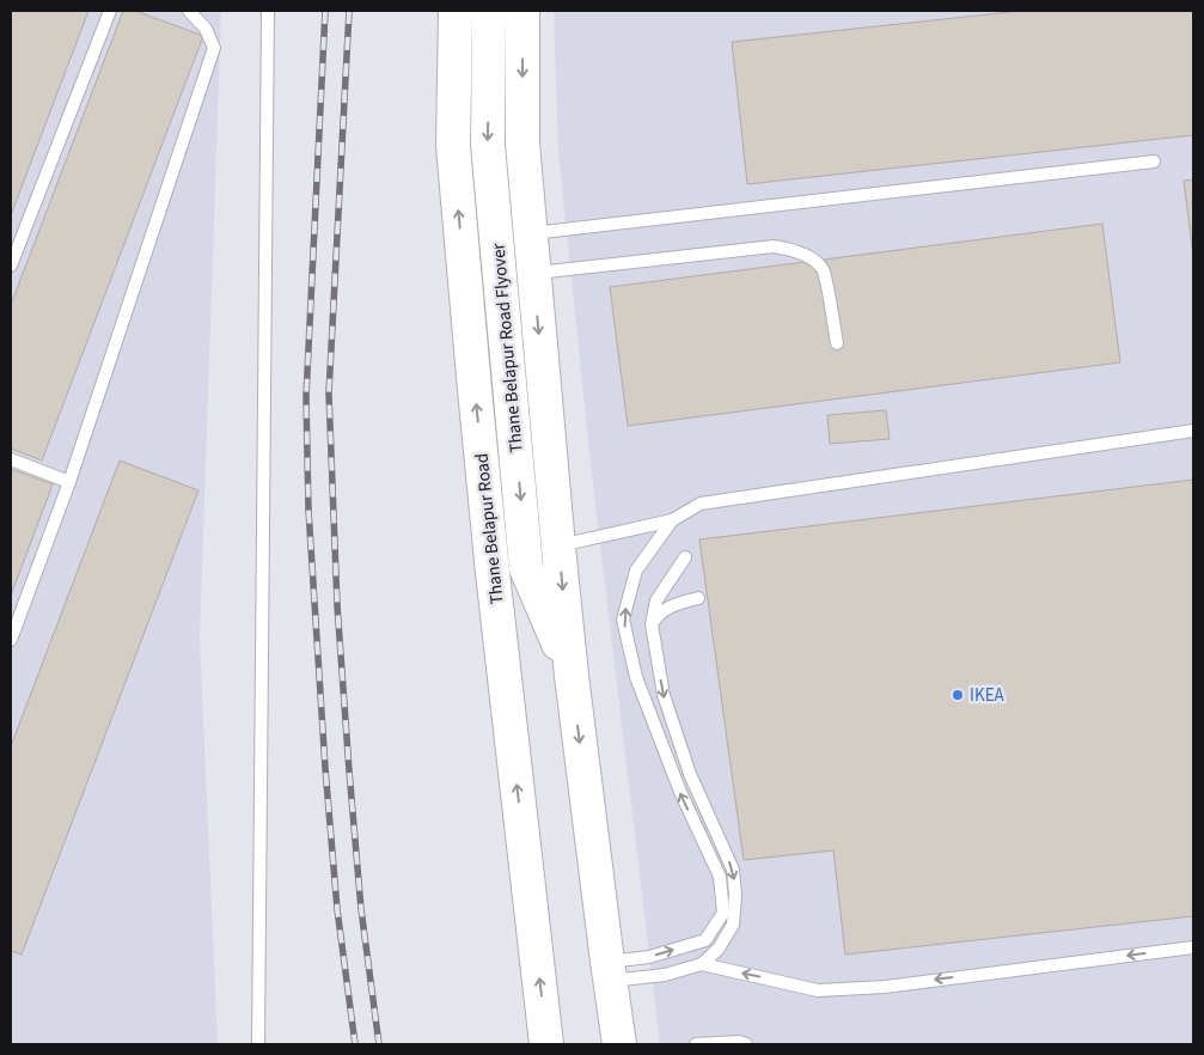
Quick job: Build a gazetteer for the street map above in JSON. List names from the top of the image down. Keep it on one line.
{"streets":{"main road":["Thane Belapur Road Flyover","Thane Belapur Road"]},"places":["IKEA"]}
